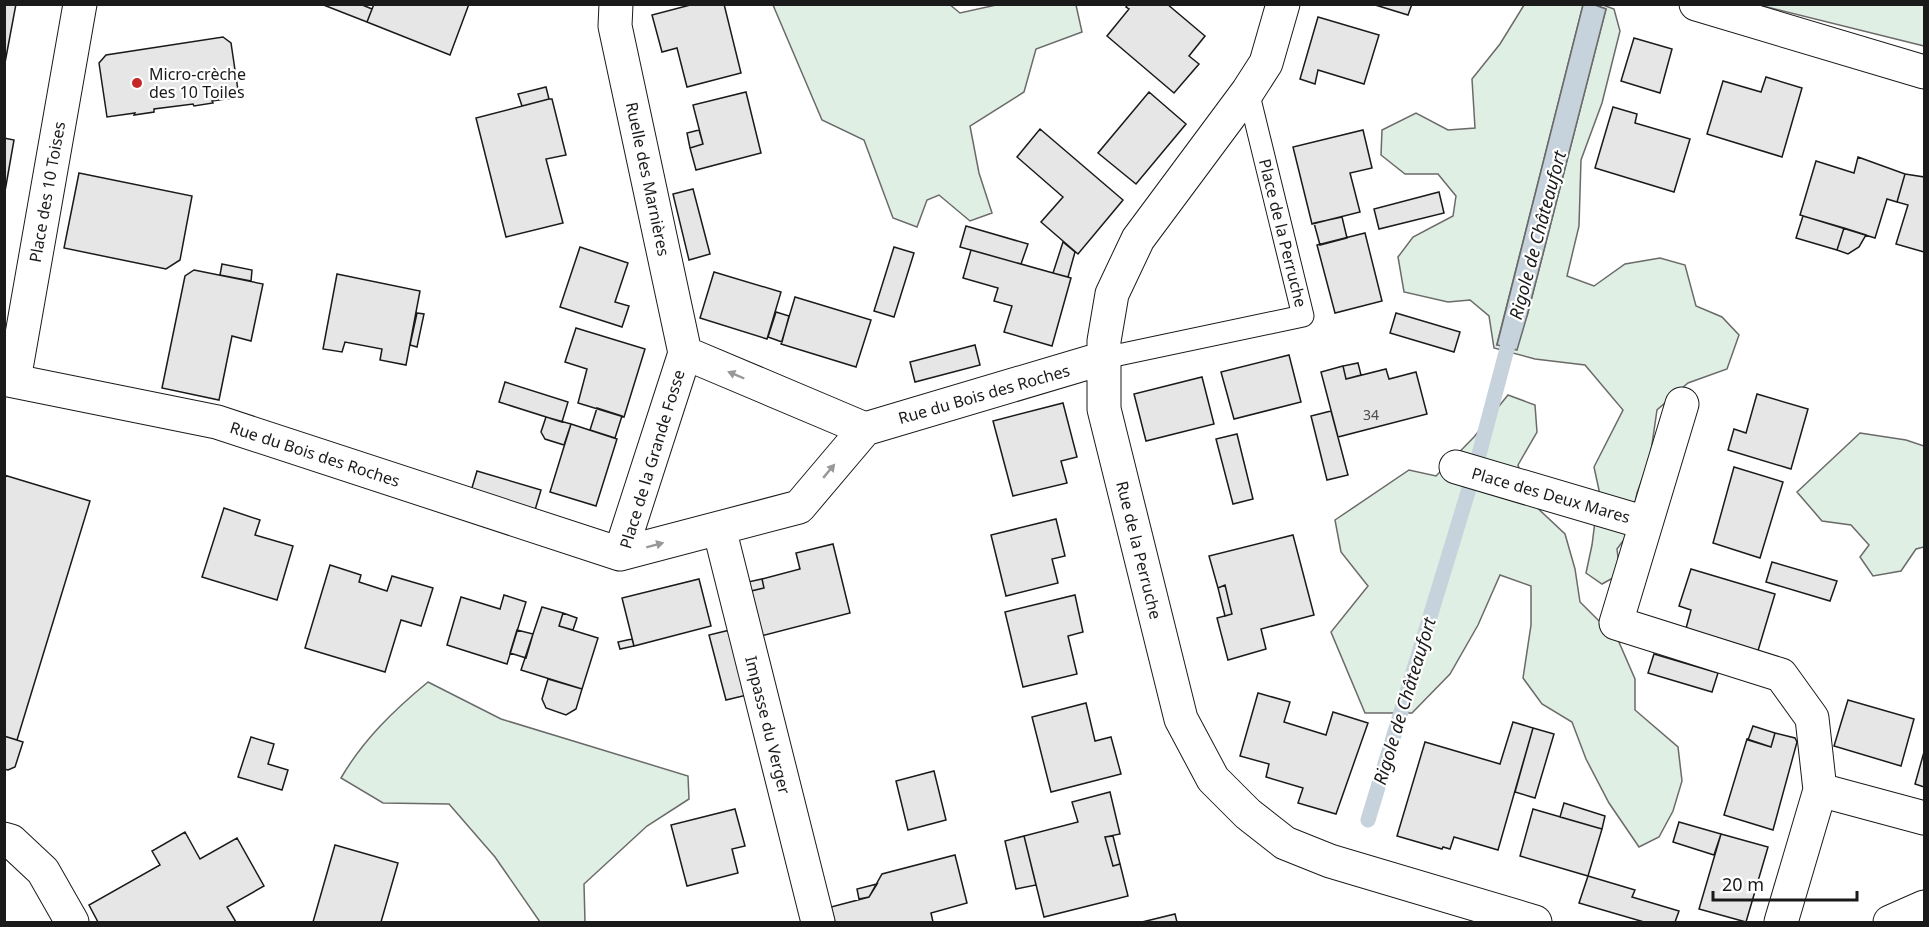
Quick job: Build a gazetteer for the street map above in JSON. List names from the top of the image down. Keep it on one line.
{"streets":{"street":["Ruelle des Marnières","Place des 10 Toises","Rue du Bois des Roches","Place de la Grande Fosse","Place des Deux Mares","Rue de la Perruche","Impasse du Verger"],"lane":["Place de la Perruche"]},"crossings":[["Ruelle des Marnières","Place de la Grande Fosse"],["Place des 10 Toises","Rue du Bois des Roches"],["Place de la Perruche","Rue du Bois des Roches"],["Place de la Perruche","Rue de la Perruche"],["Rue du Bois des Roches","Place de la Grande Fosse"],["Rue du Bois des Roches","Rue de la Perruche"],["Place de la Grande Fosse","Impasse du Verger"]],"water":["Rigole de Châteaufort"],"places":["Micro-crèche des 10 Toiles"],"house_numbers":["34"],"scale_bar":"20 m"}
